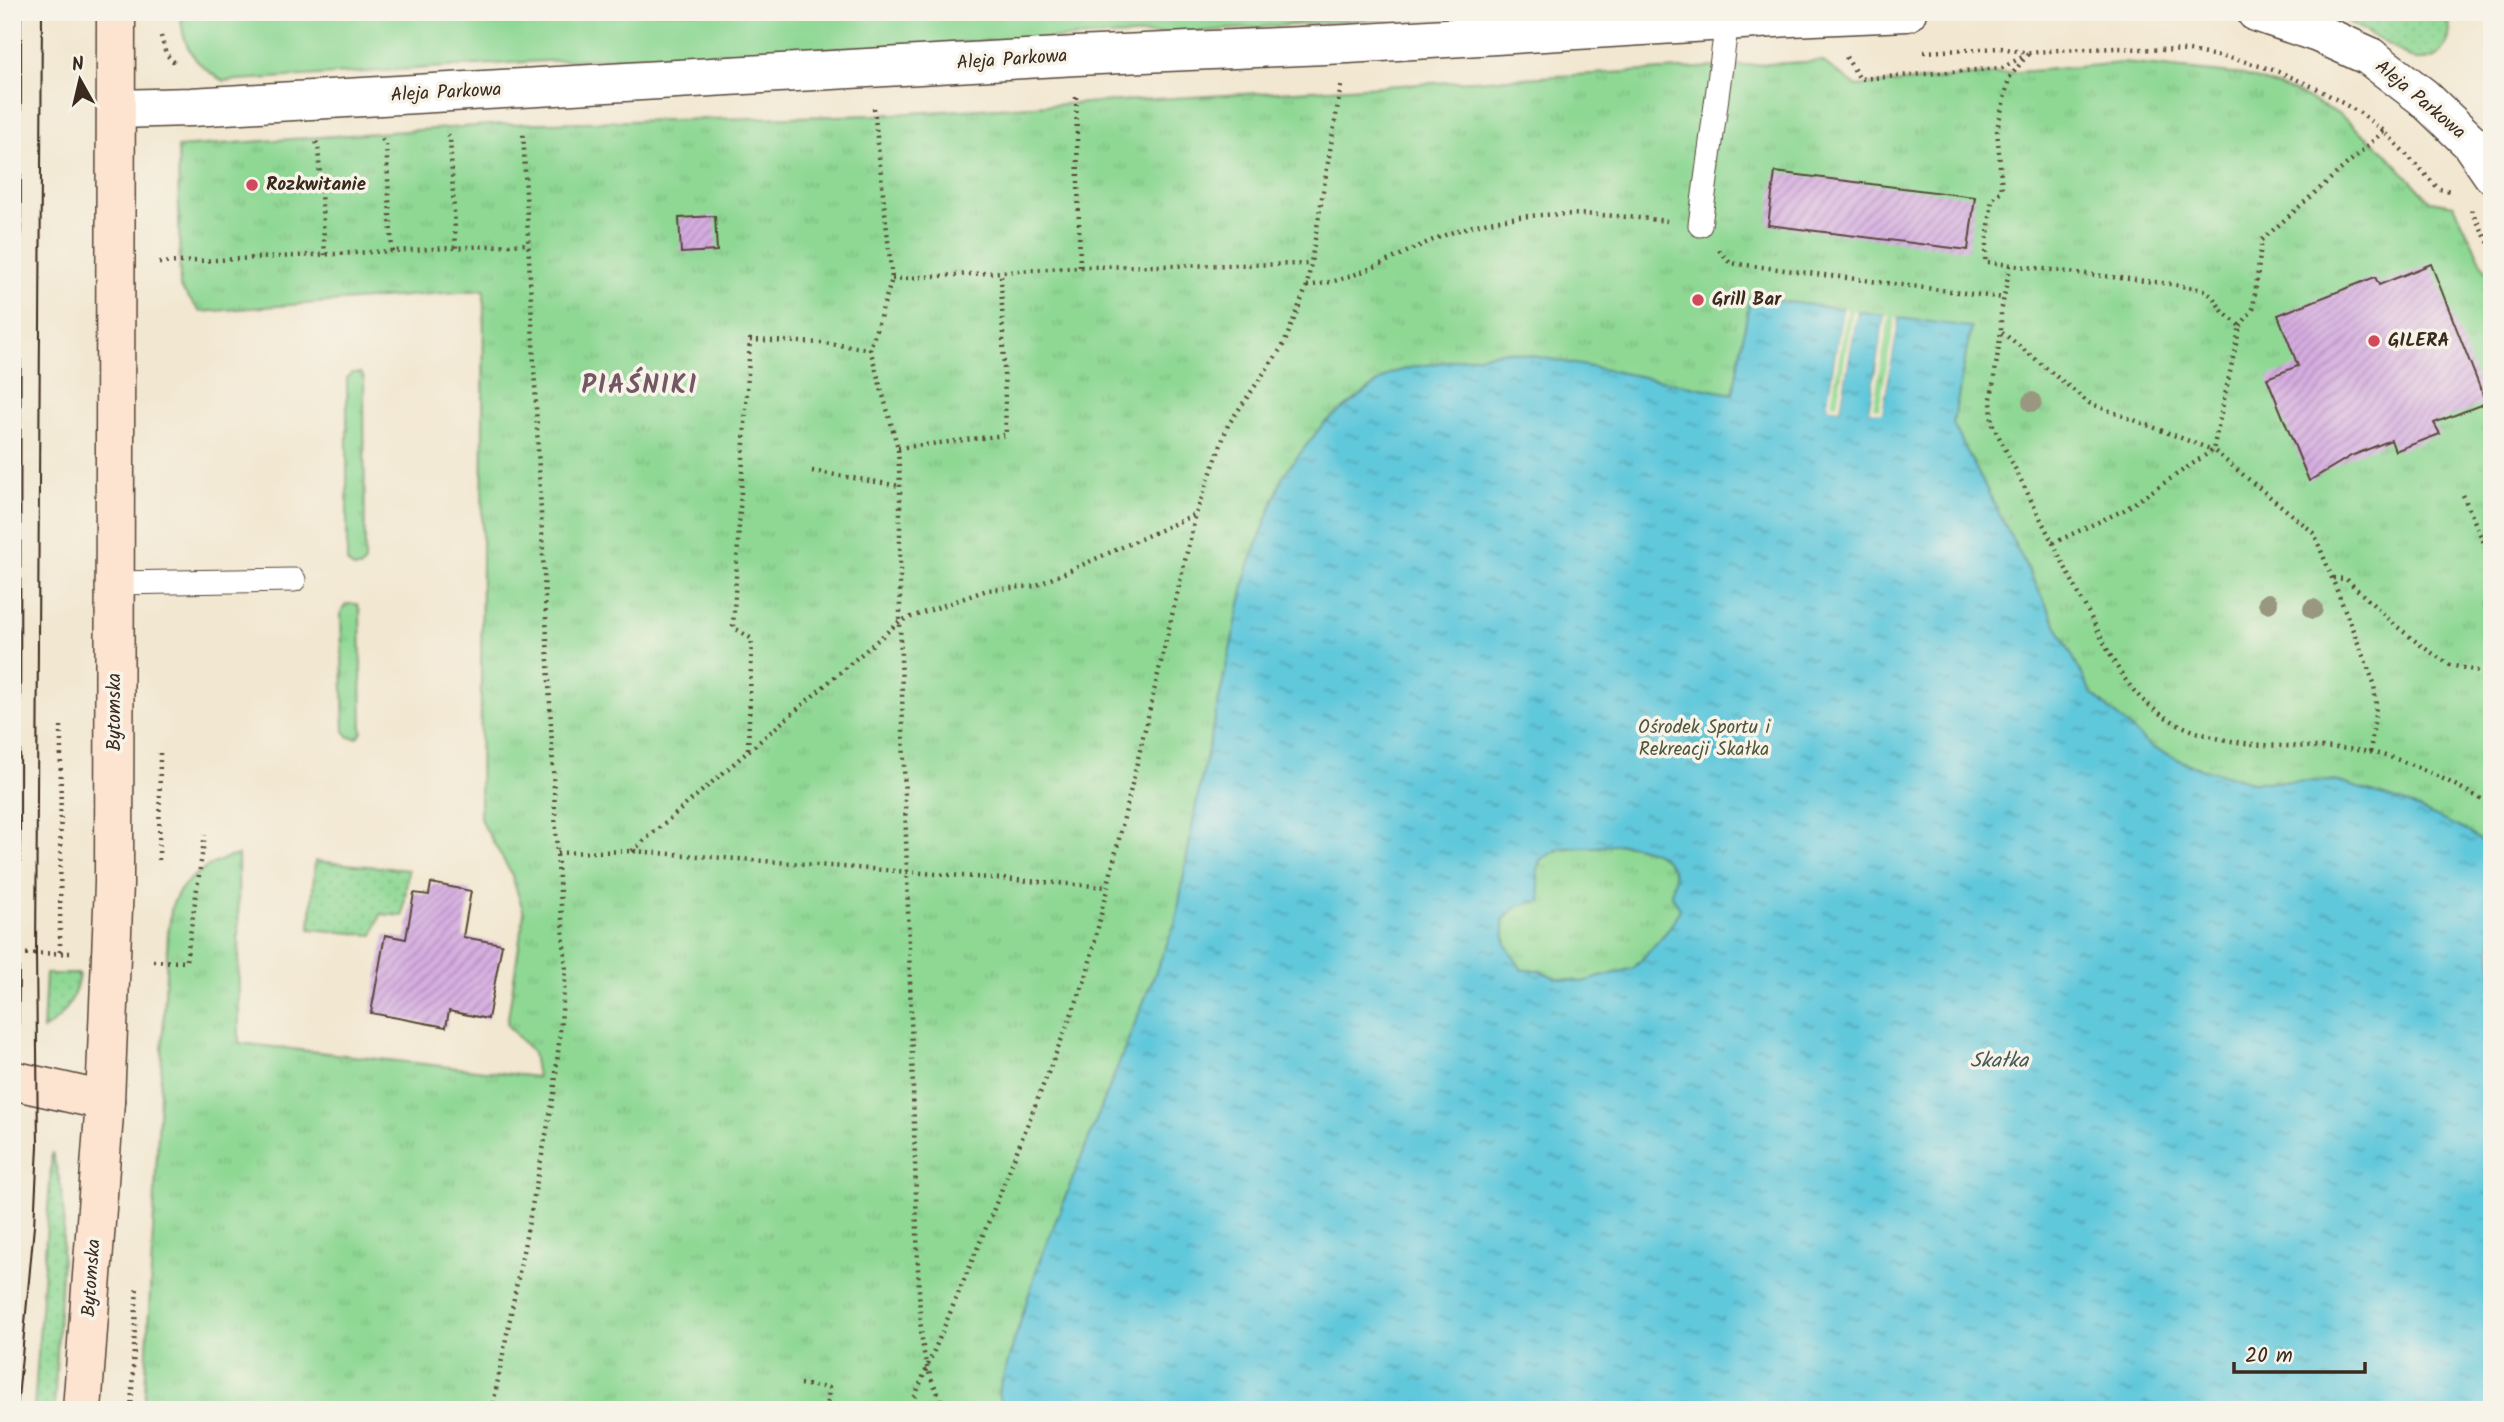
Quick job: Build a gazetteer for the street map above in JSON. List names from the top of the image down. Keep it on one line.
{"streets":{"main road":["Bytomska"],"street":["Aleja Parkowa"]},"crossings":[["Aleja Parkowa","Bytomska"]],"districts":["PIAŚNIKI"],"water":["Skałka"],"parks":["Ośrodek Sportu i Rekreacji Skałka"],"places":["Rozkwitanie","Grill Bar","GILERA"],"scale_bar":"20 m","north":"top"}
